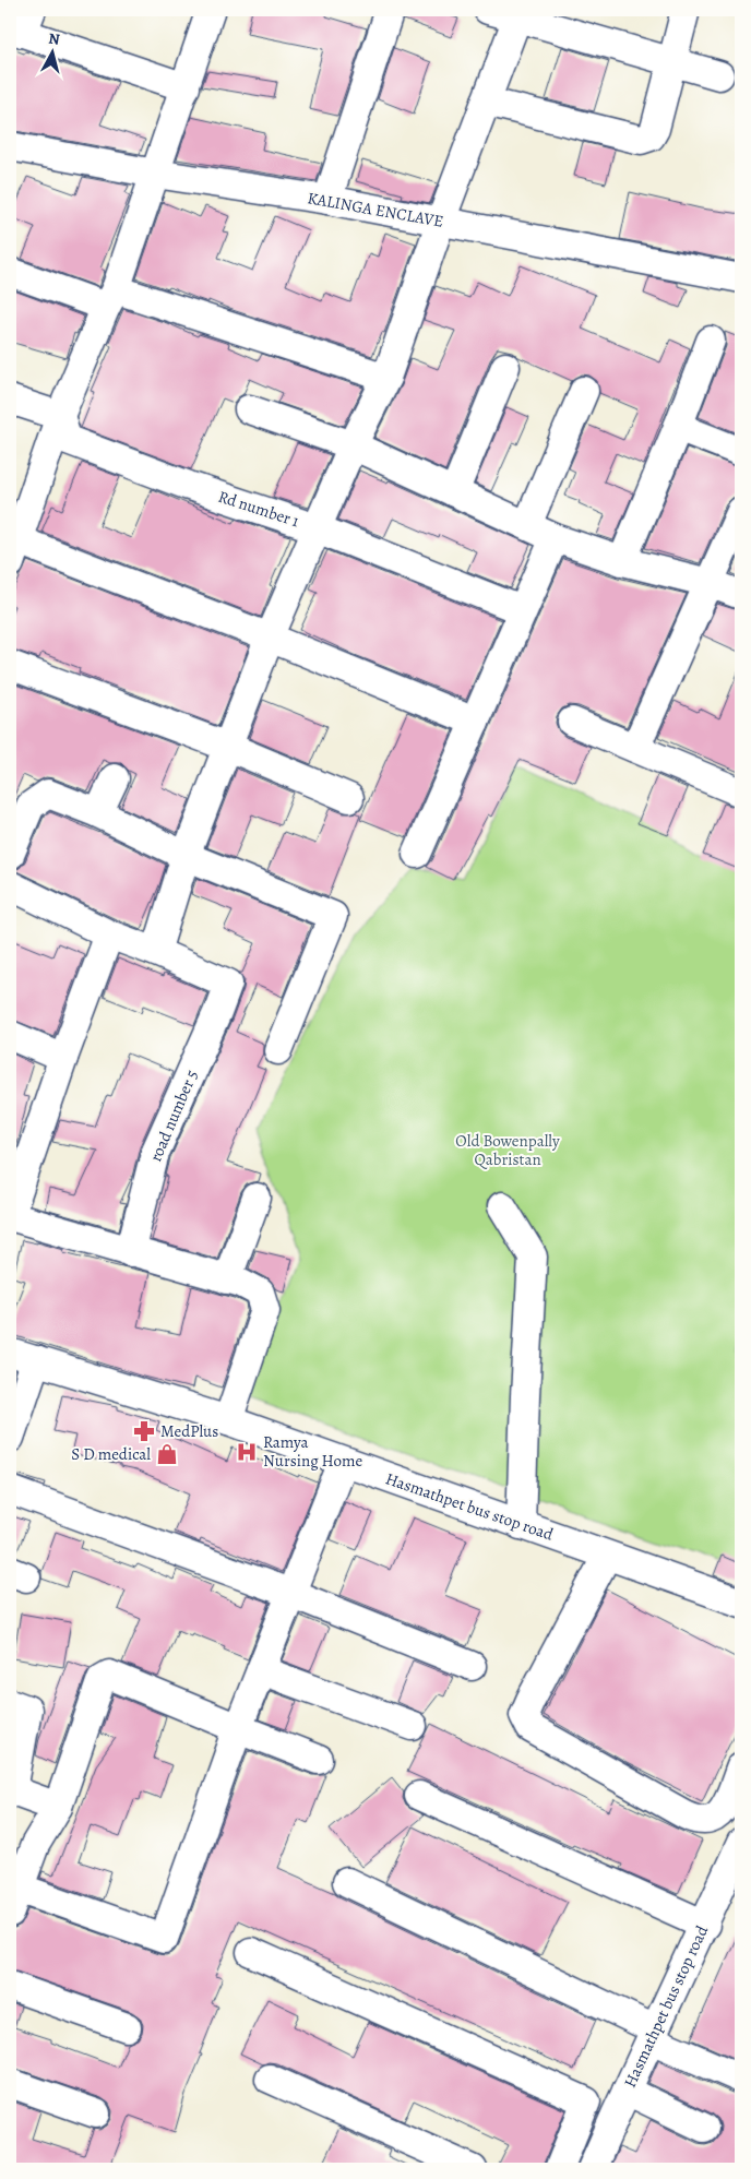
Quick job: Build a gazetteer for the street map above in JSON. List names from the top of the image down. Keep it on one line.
{"streets":{"street":["KALINGA ENCLAVE","Rd number 1","road number 5","Hasmathpet bus stop road"]},"parks":["Old Bowenpally Qabristan"],"places":{"pharmacy":["MedPlus"],"hospital":["Ramya Nursing Home"],"shop":["S D medical"]},"north":"top"}
